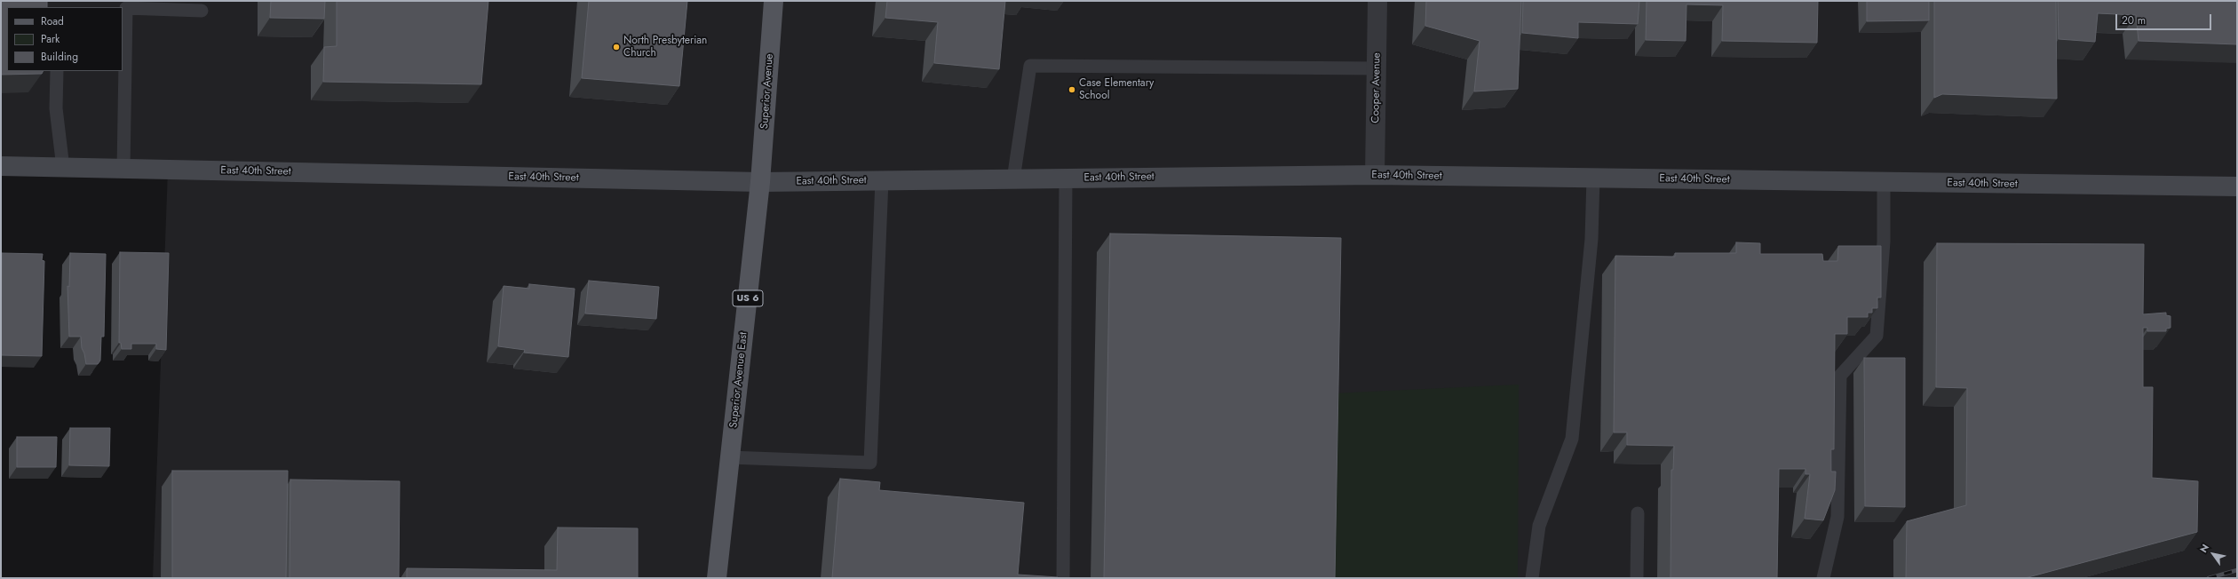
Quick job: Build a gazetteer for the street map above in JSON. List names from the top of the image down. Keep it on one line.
{"streets":{"main road":["Superior Avenue","US 6","Superior Avenue East"],"street":["Cooper Avenue","East 40th Street"]},"crossings":[["Cooper Avenue","East 40th Street"],["Superior Avenue","East 40th Street"],["Superior Avenue","Superior Avenue East"],["East 40th Street","Superior Avenue East"]],"places":["North Presbyterian Church","Case Elementary School"],"legend":["Road","Park","Building"],"scale_bar":"20 m","north":"top left"}
